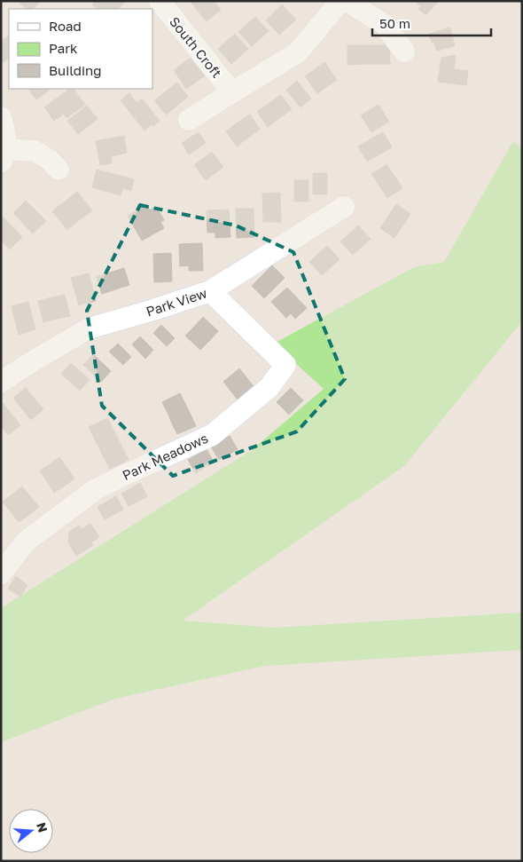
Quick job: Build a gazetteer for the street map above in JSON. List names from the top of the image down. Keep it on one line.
{"streets":{"street":["South Croft","Park View","Park Meadows"]},"crossings":[["Park View","Park Meadows"]],"legend":["Road","Park","Building"],"scale_bar":"50 m","north":"right"}
